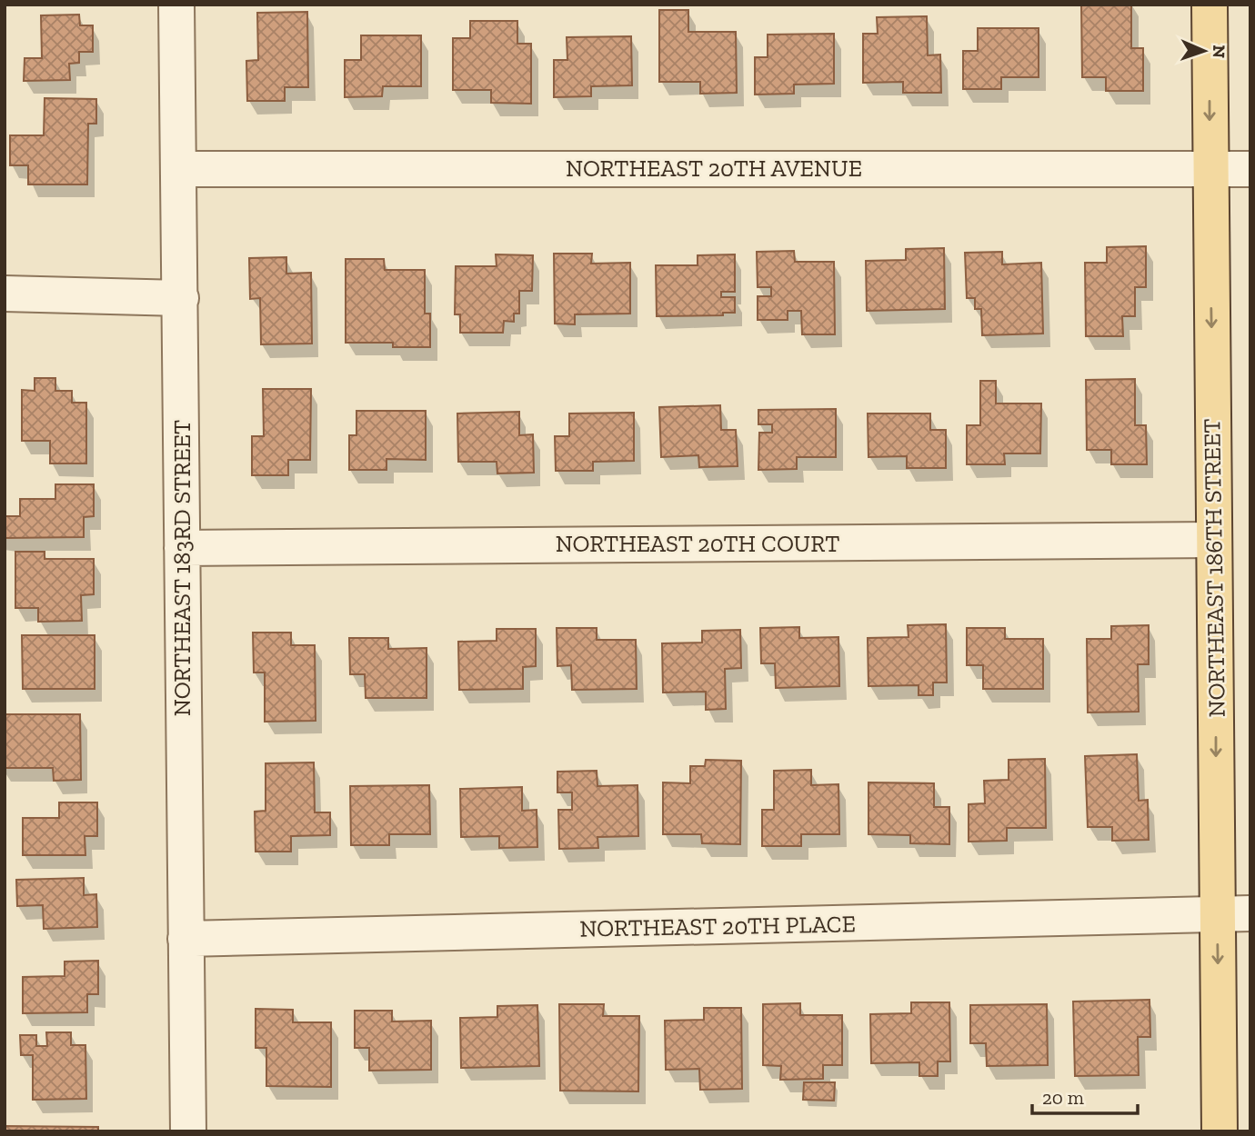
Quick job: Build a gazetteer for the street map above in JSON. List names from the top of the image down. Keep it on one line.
{"streets":{"main road":["NORTHEAST 186TH STREET"],"street":["NORTHEAST 20TH AVENUE","NORTHEAST 20TH COURT","NORTHEAST 183RD STREET","NORTHEAST 20TH PLACE"]},"crossings":[["NORTHEAST 20TH AVENUE","NORTHEAST 183RD STREET"],["NORTHEAST 20TH AVENUE","NORTHEAST 186TH STREET"],["NORTHEAST 20TH COURT","NORTHEAST 183RD STREET"],["NORTHEAST 20TH COURT","NORTHEAST 186TH STREET"],["NORTHEAST 183RD STREET","NORTHEAST 20TH PLACE"],["NORTHEAST 186TH STREET","NORTHEAST 20TH PLACE"]],"one_way":["NORTHEAST 186TH STREET"],"scale_bar":"20 m","north":"right"}
